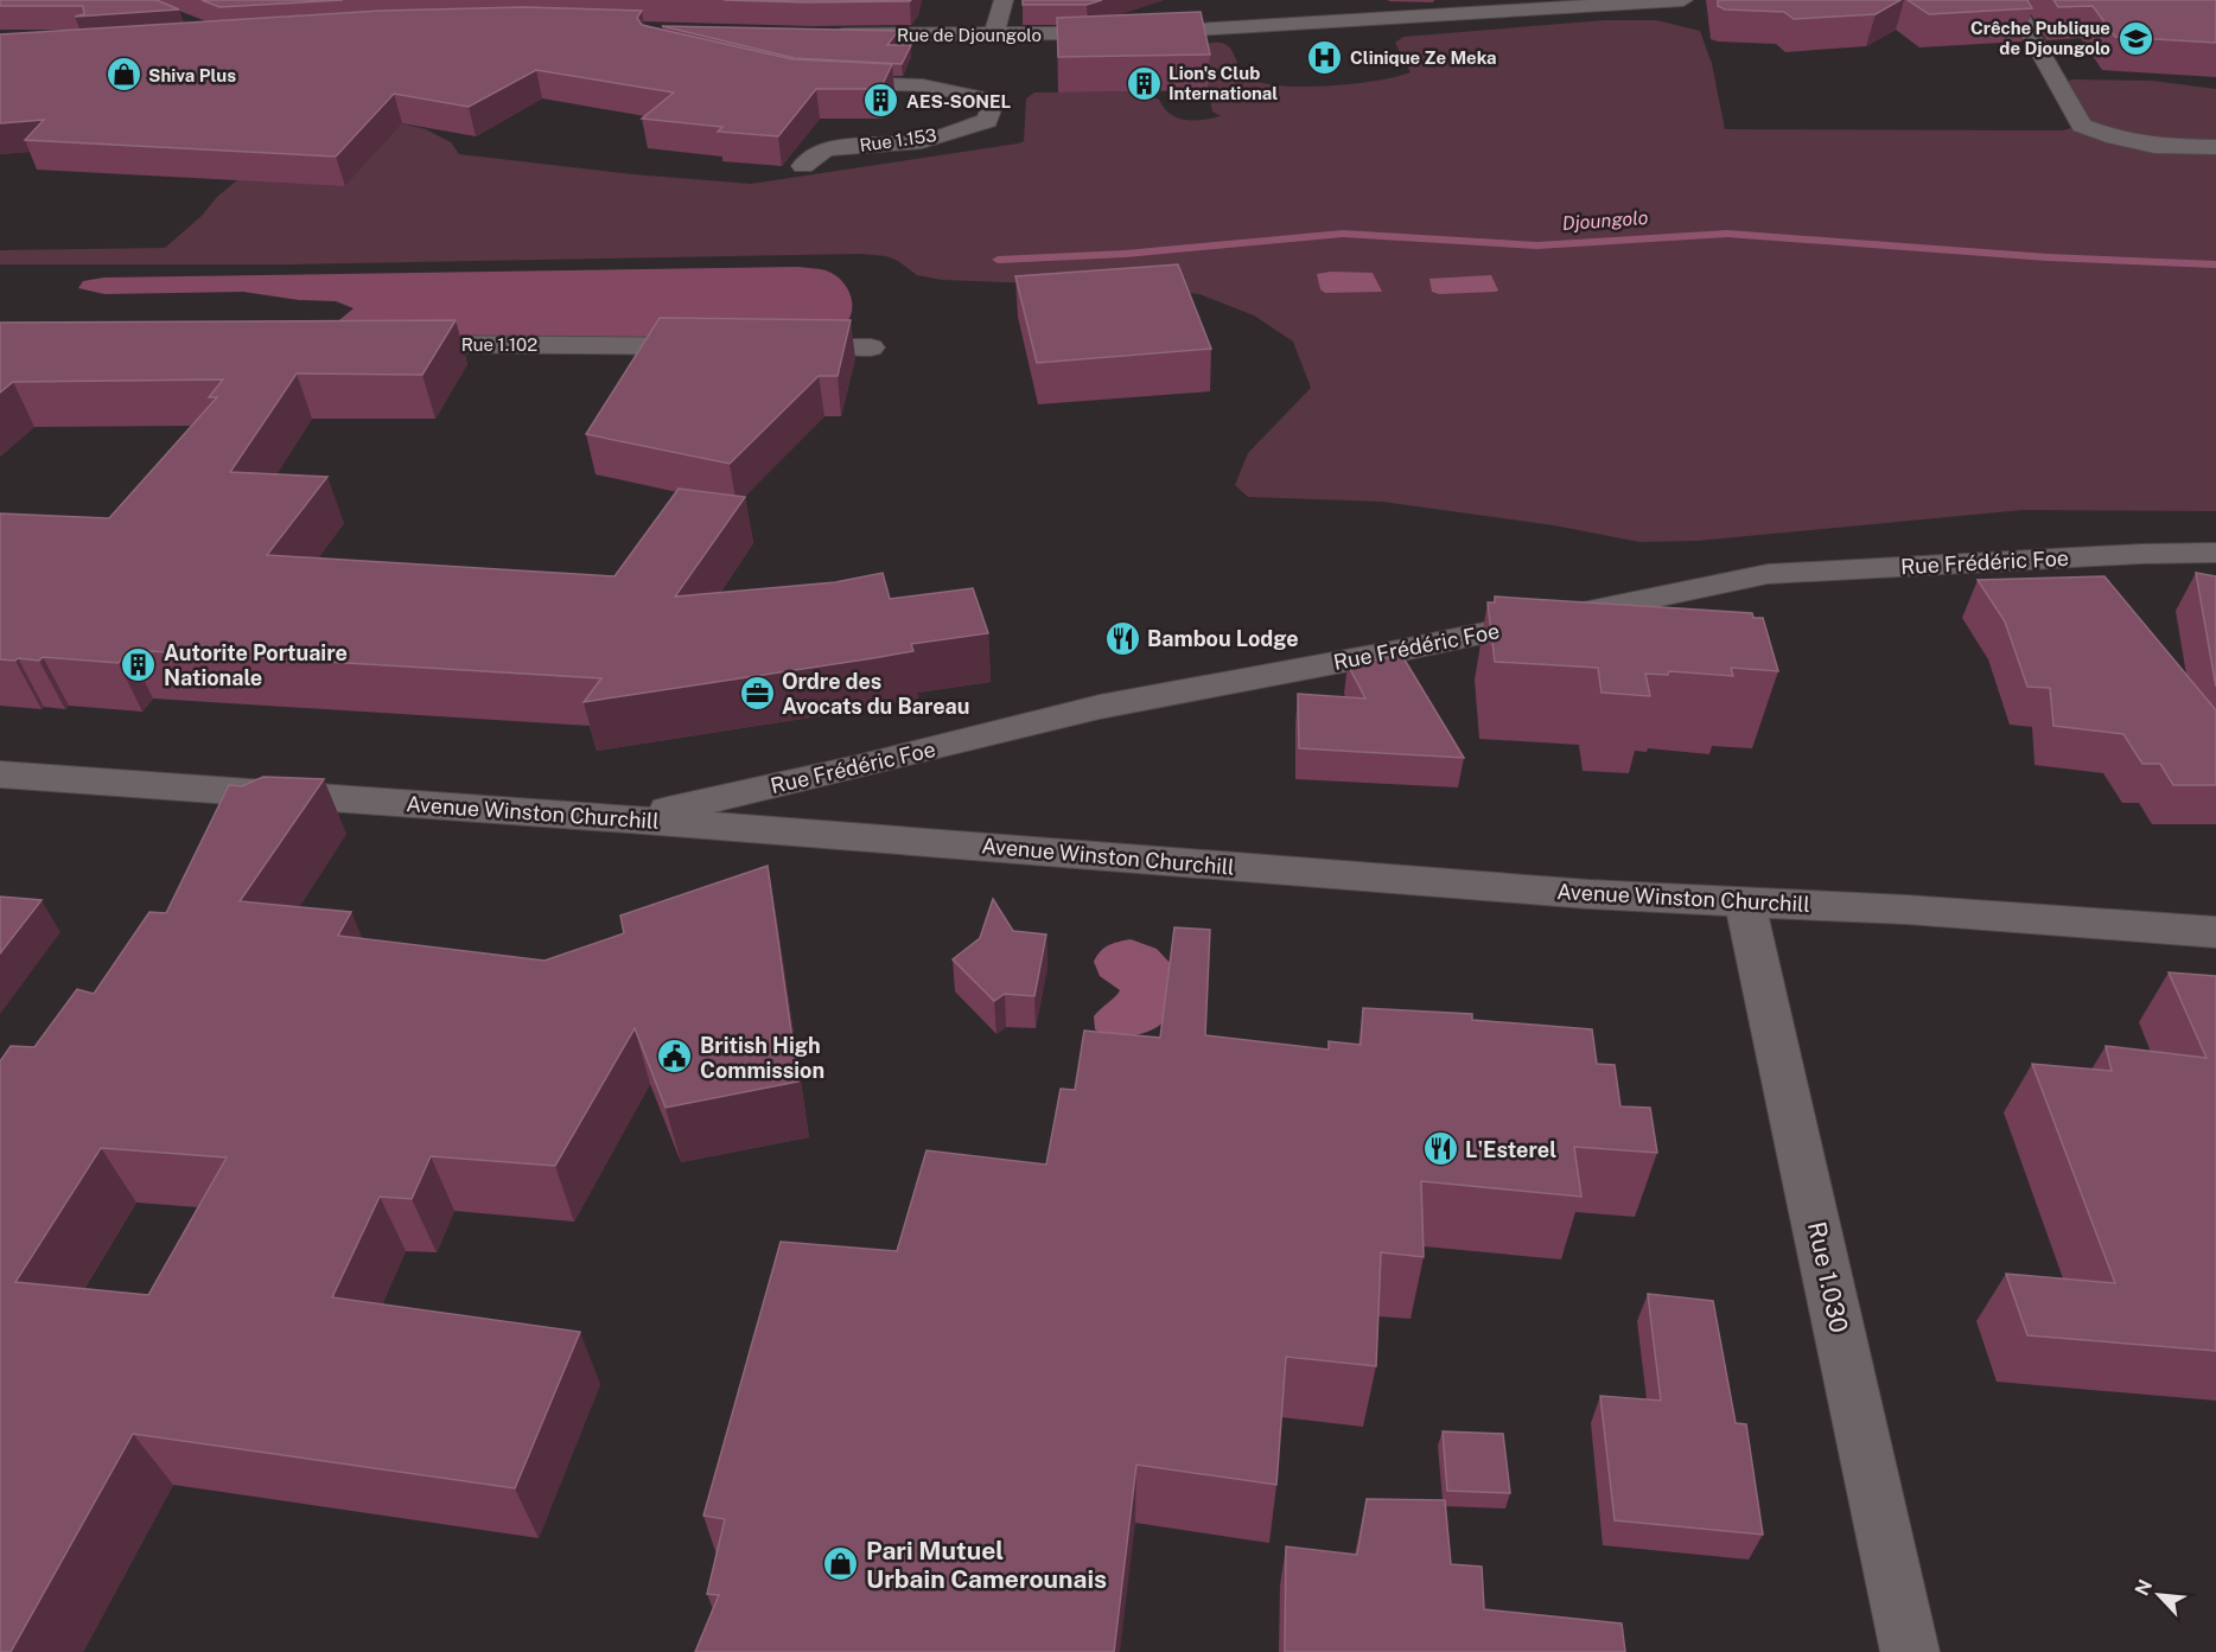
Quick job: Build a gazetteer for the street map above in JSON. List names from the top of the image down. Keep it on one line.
{"streets":{"street":["Rue de Djoungolo","Rue 1.153","Rue 1.102","Rue Frédéric Foe","Avenue Winston Churchill","Rue 1.030"]},"crossings":[["Rue Frédéric Foe","Avenue Winston Churchill"],["Avenue Winston Churchill","Rue 1.030"]],"water":["Djoungolo"],"places":{"school or university":["Crêche Publique de Djoungolo"],"hospital":["Clinique Ze Meka"],"shop":["Shiva Plus","Pari Mutuel Urbain Camerounais"],"building":["Lion's Club International","AES-SONEL","Autorite Portuaire Nationale"],"restaurant":["Bambou Lodge","L'Esterel"],"office":["Ordre des Avocats du Bareau"],"public building":["British High Commission"]},"north":"top left"}
